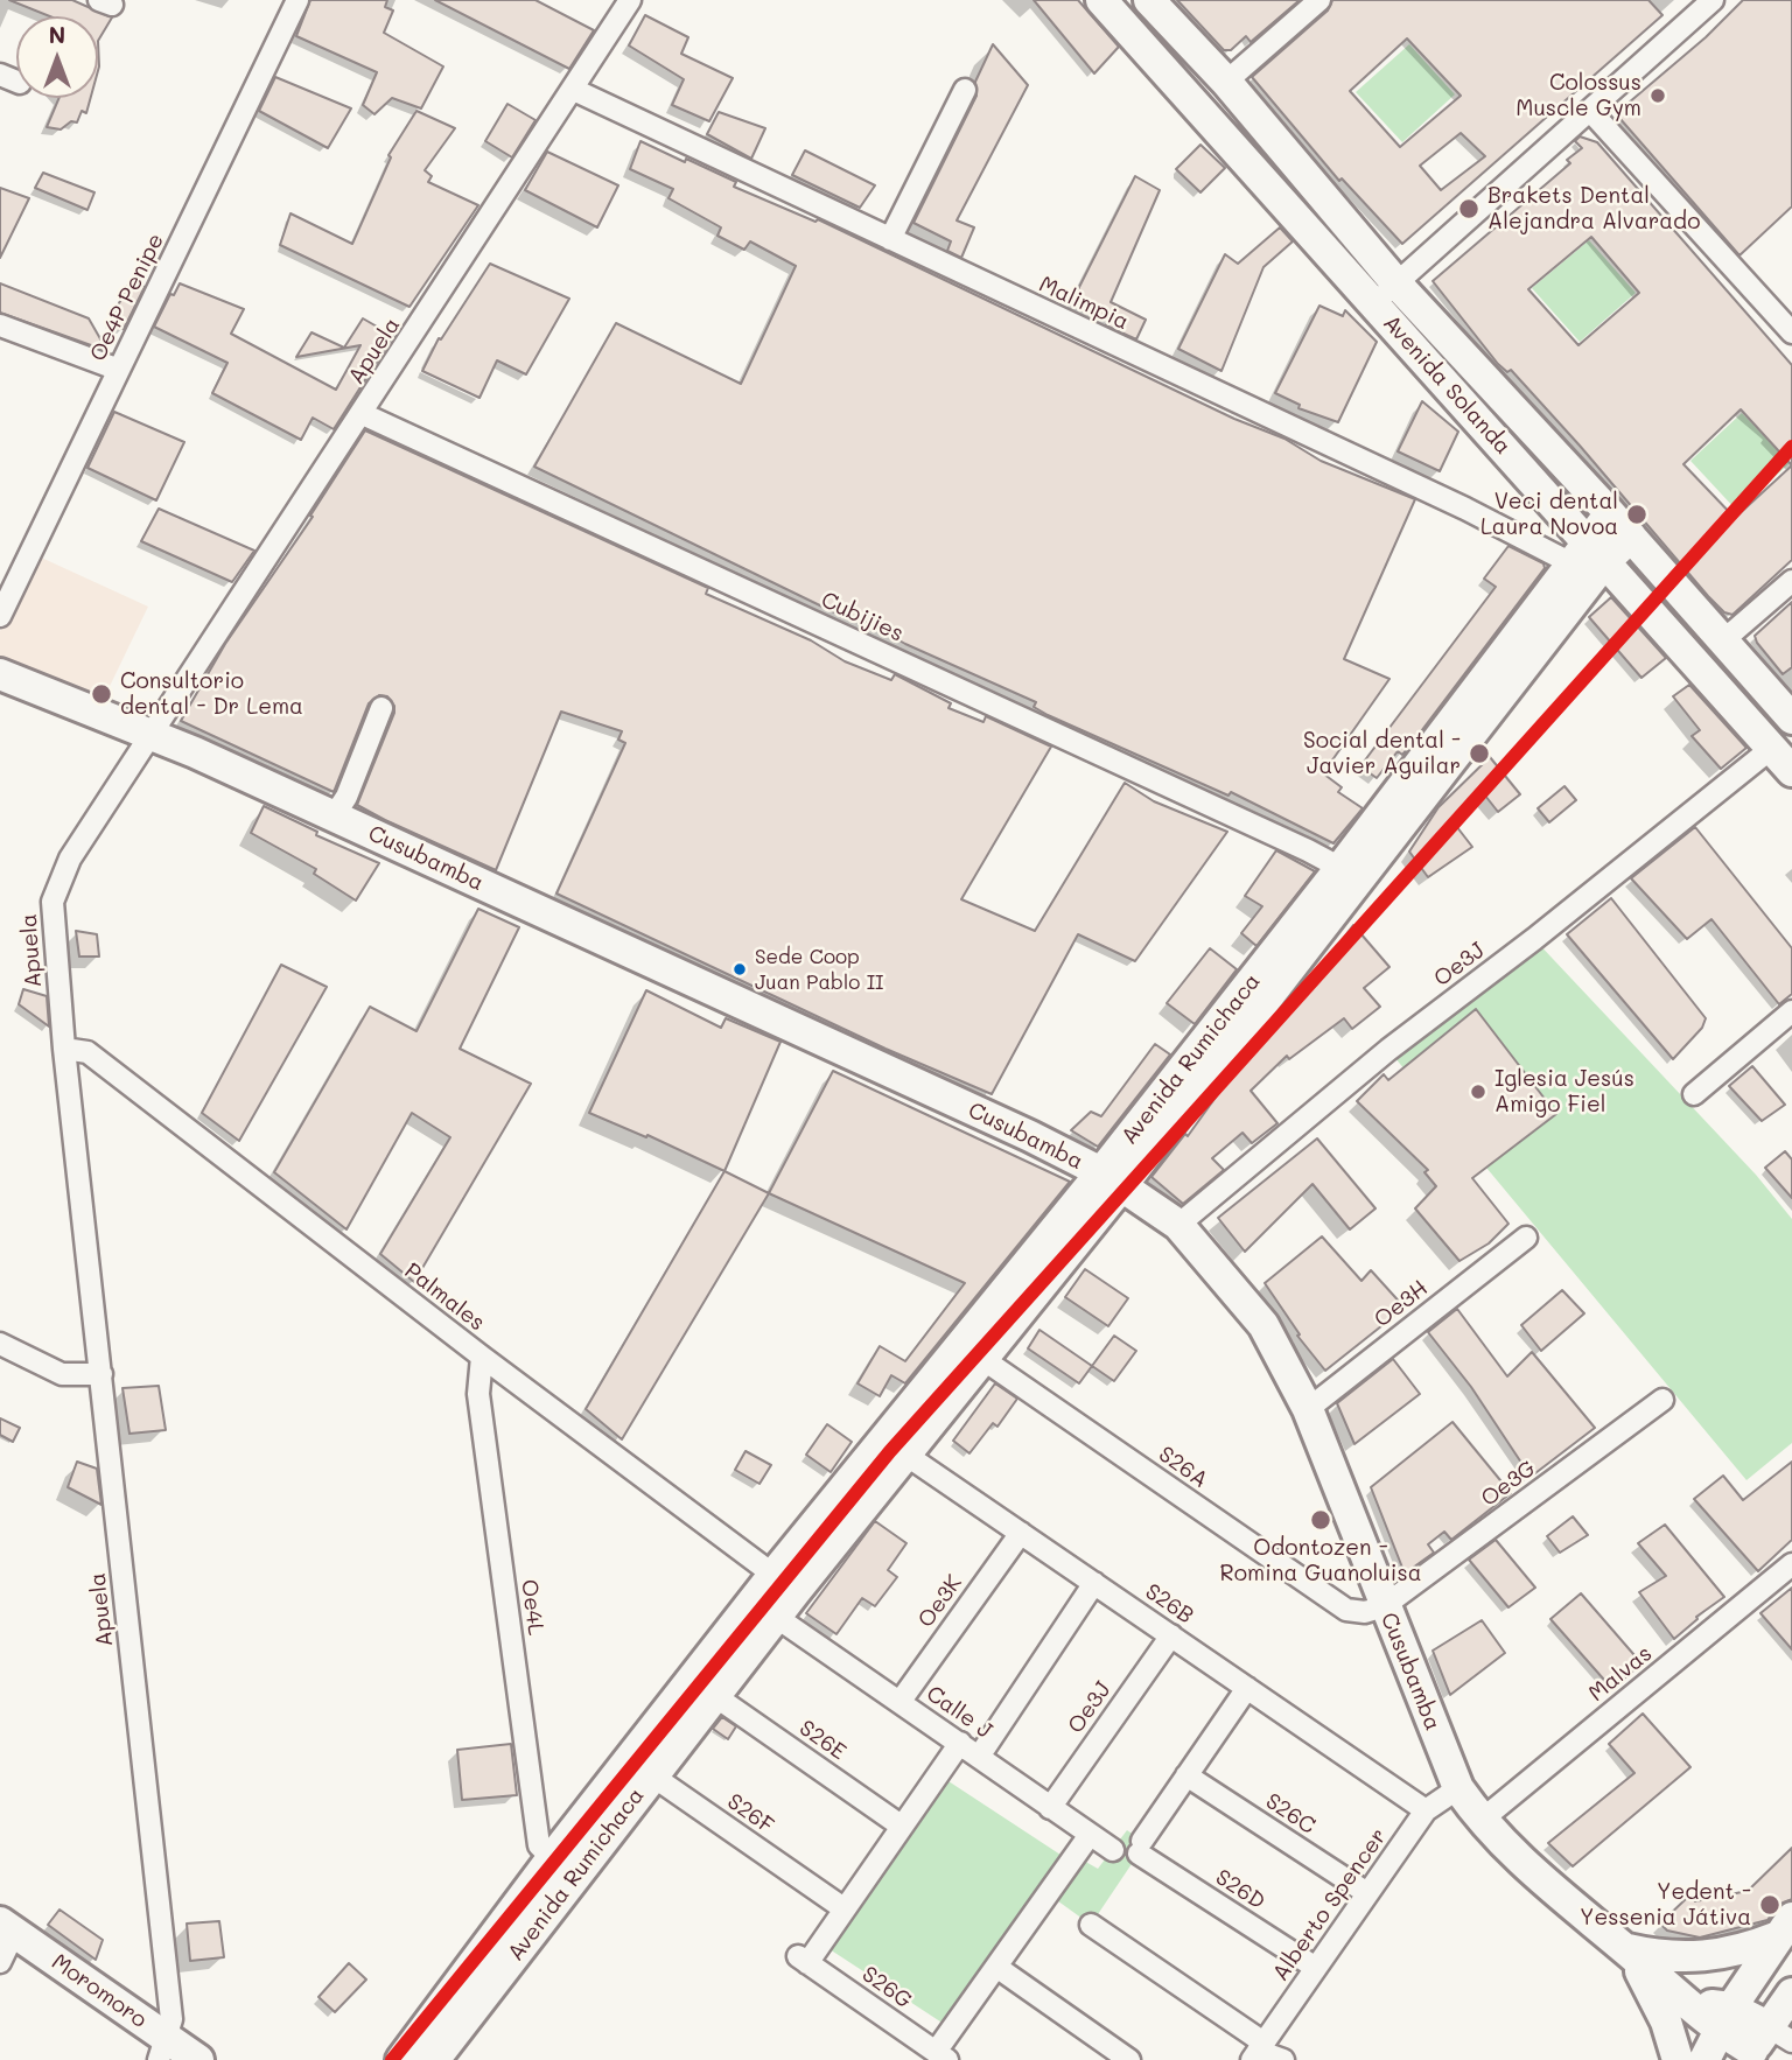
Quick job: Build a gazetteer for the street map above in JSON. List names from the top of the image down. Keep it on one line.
{"streets":{"street":["Oe4P Penipe","Malimpia","Apuela","Avenida Solanda","Cubijies","Cusubamba","Oe3J","Avenida Rumichaca","Palmales","Oe3H","S26A","Oe3G","Oe3K","S26B","Oe4L","Malvas","Calle J","S26E","S26F","S26C","S26D","Alberto Spencer","S26G","Moromoro"]},"crossings":[["Malimpia","Apuela"],["Malimpia","Avenida Solanda"],["Malimpia","Avenida Rumichaca"],["Apuela","Cubijies"],["Apuela","Cusubamba"],["Apuela","Palmales"],["Apuela","Moromoro"],["Avenida Solanda","Oe3J"],["Avenida Solanda","Avenida Rumichaca"],["Cubijies","Avenida Rumichaca"],["Cusubamba","Oe3J"],["Cusubamba","Avenida Rumichaca"],["Cusubamba","Oe3H"],["Cusubamba","S26A"],["Cusubamba","Oe3G"],["Cusubamba","Malvas"],["Cusubamba","Alberto Spencer"],["Oe3J","S26B"],["Oe3J","Calle J"],["Avenida Rumichaca","Palmales"],["Avenida Rumichaca","S26A"],["Avenida Rumichaca","S26B"],["Avenida Rumichaca","Oe4L"],["Avenida Rumichaca","Calle J"],["Avenida Rumichaca","S26E"],["Avenida Rumichaca","S26F"],["Palmales","Oe4L"],["S26A","Oe3G"],["Oe3K","S26B"],["Oe3K","Calle J"],["S26B","Alberto Spencer"],["S26F","S26G"],["S26C","S26D"],["S26C","Alberto Spencer"],["S26D","Alberto Spencer"]],"places":["Colossus Muscle Gym","Brakets Dental Alejandra Alvarado","Veci dental Laura Novoa","Consultorio dental - Dr Lema","Social dental - Javier Aguilar","Sede Coop Juan Pablo II","Iglesia Jesús Amigo Fiel","Odontozen - Romina Guanoluisa","Yedent - Yessenia Játiva"],"north":"top"}
